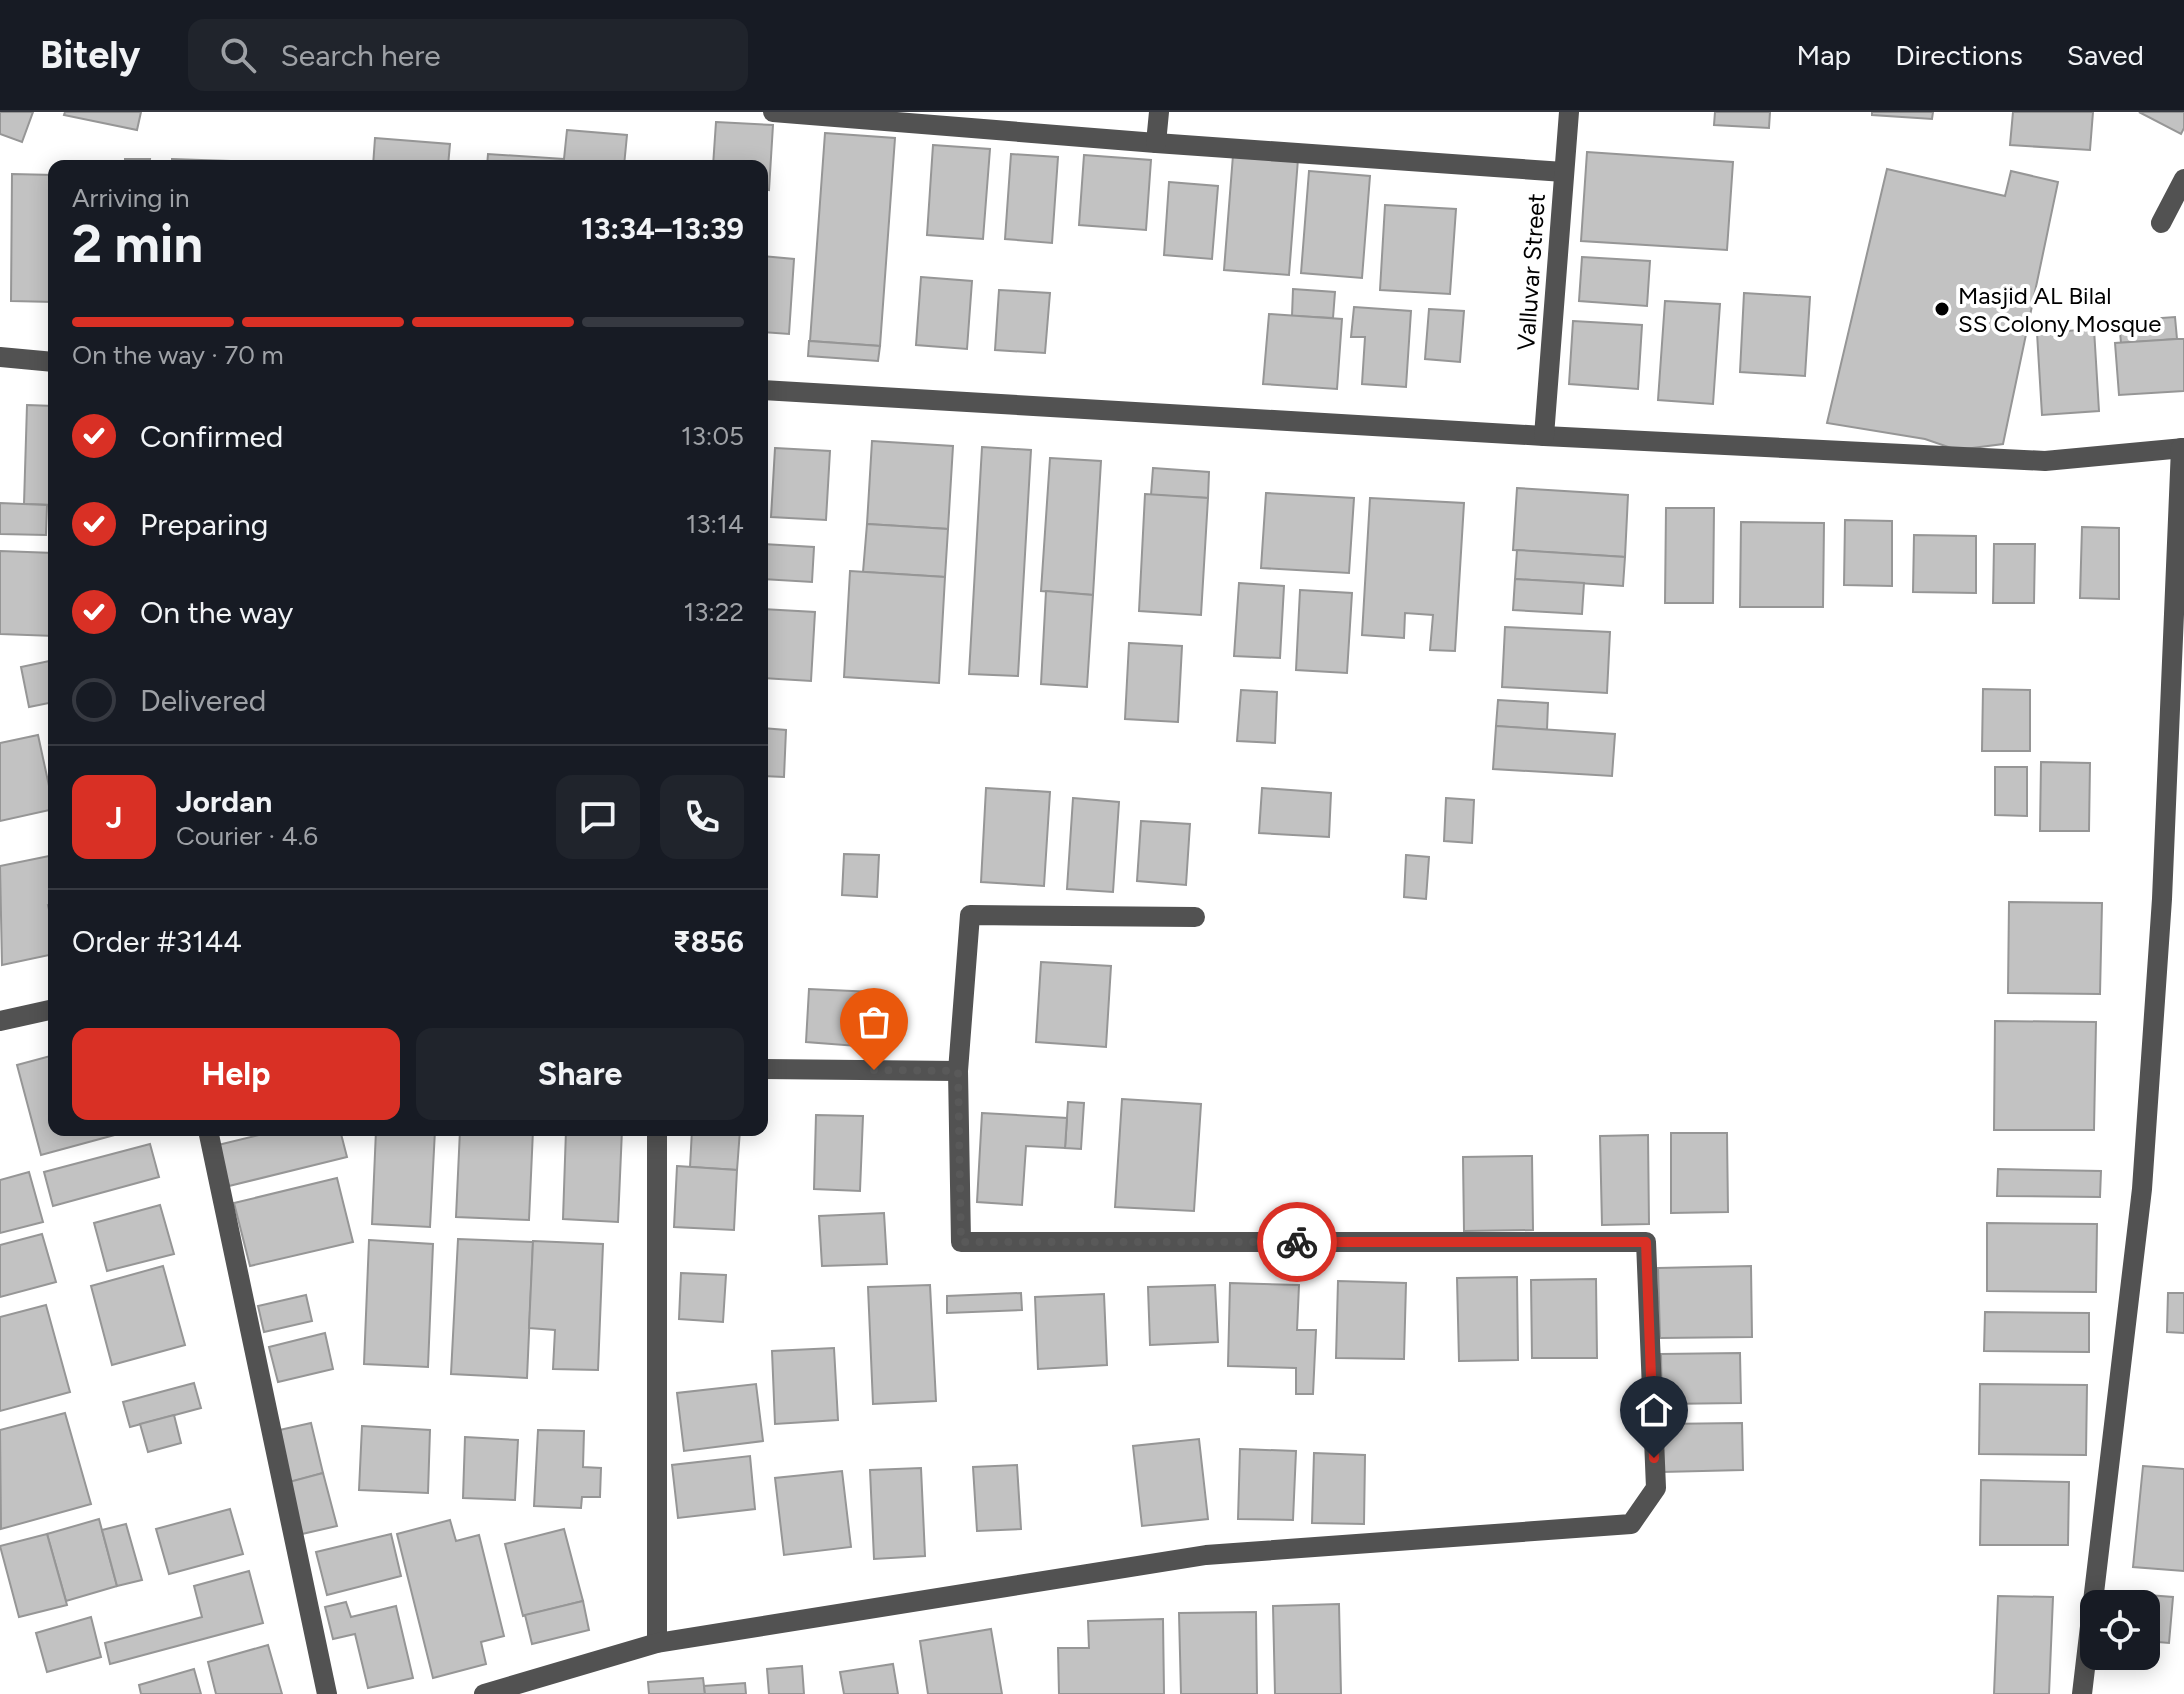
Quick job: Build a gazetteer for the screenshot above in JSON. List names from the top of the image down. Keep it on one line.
{"streets":{"street":["Valluvar Street"]},"places":["Masjid AL Bilal SS Colony Mosque"],"page":{"header":"Bitely","search":"Search here","nav":["Map","Directions","Saved"],"heading":["2 min","Arriving in","13:34–13:39"],"panel":["Jordan","Courier · 4.6","Order #3144","₹856"],"bar":"On the way · 70 m","list":[["Confirmed","13:05"],["Preparing","13:14"],["On the way","13:22"],"Delivered"],"round":"J","buttons":["Help","Share"]}}
